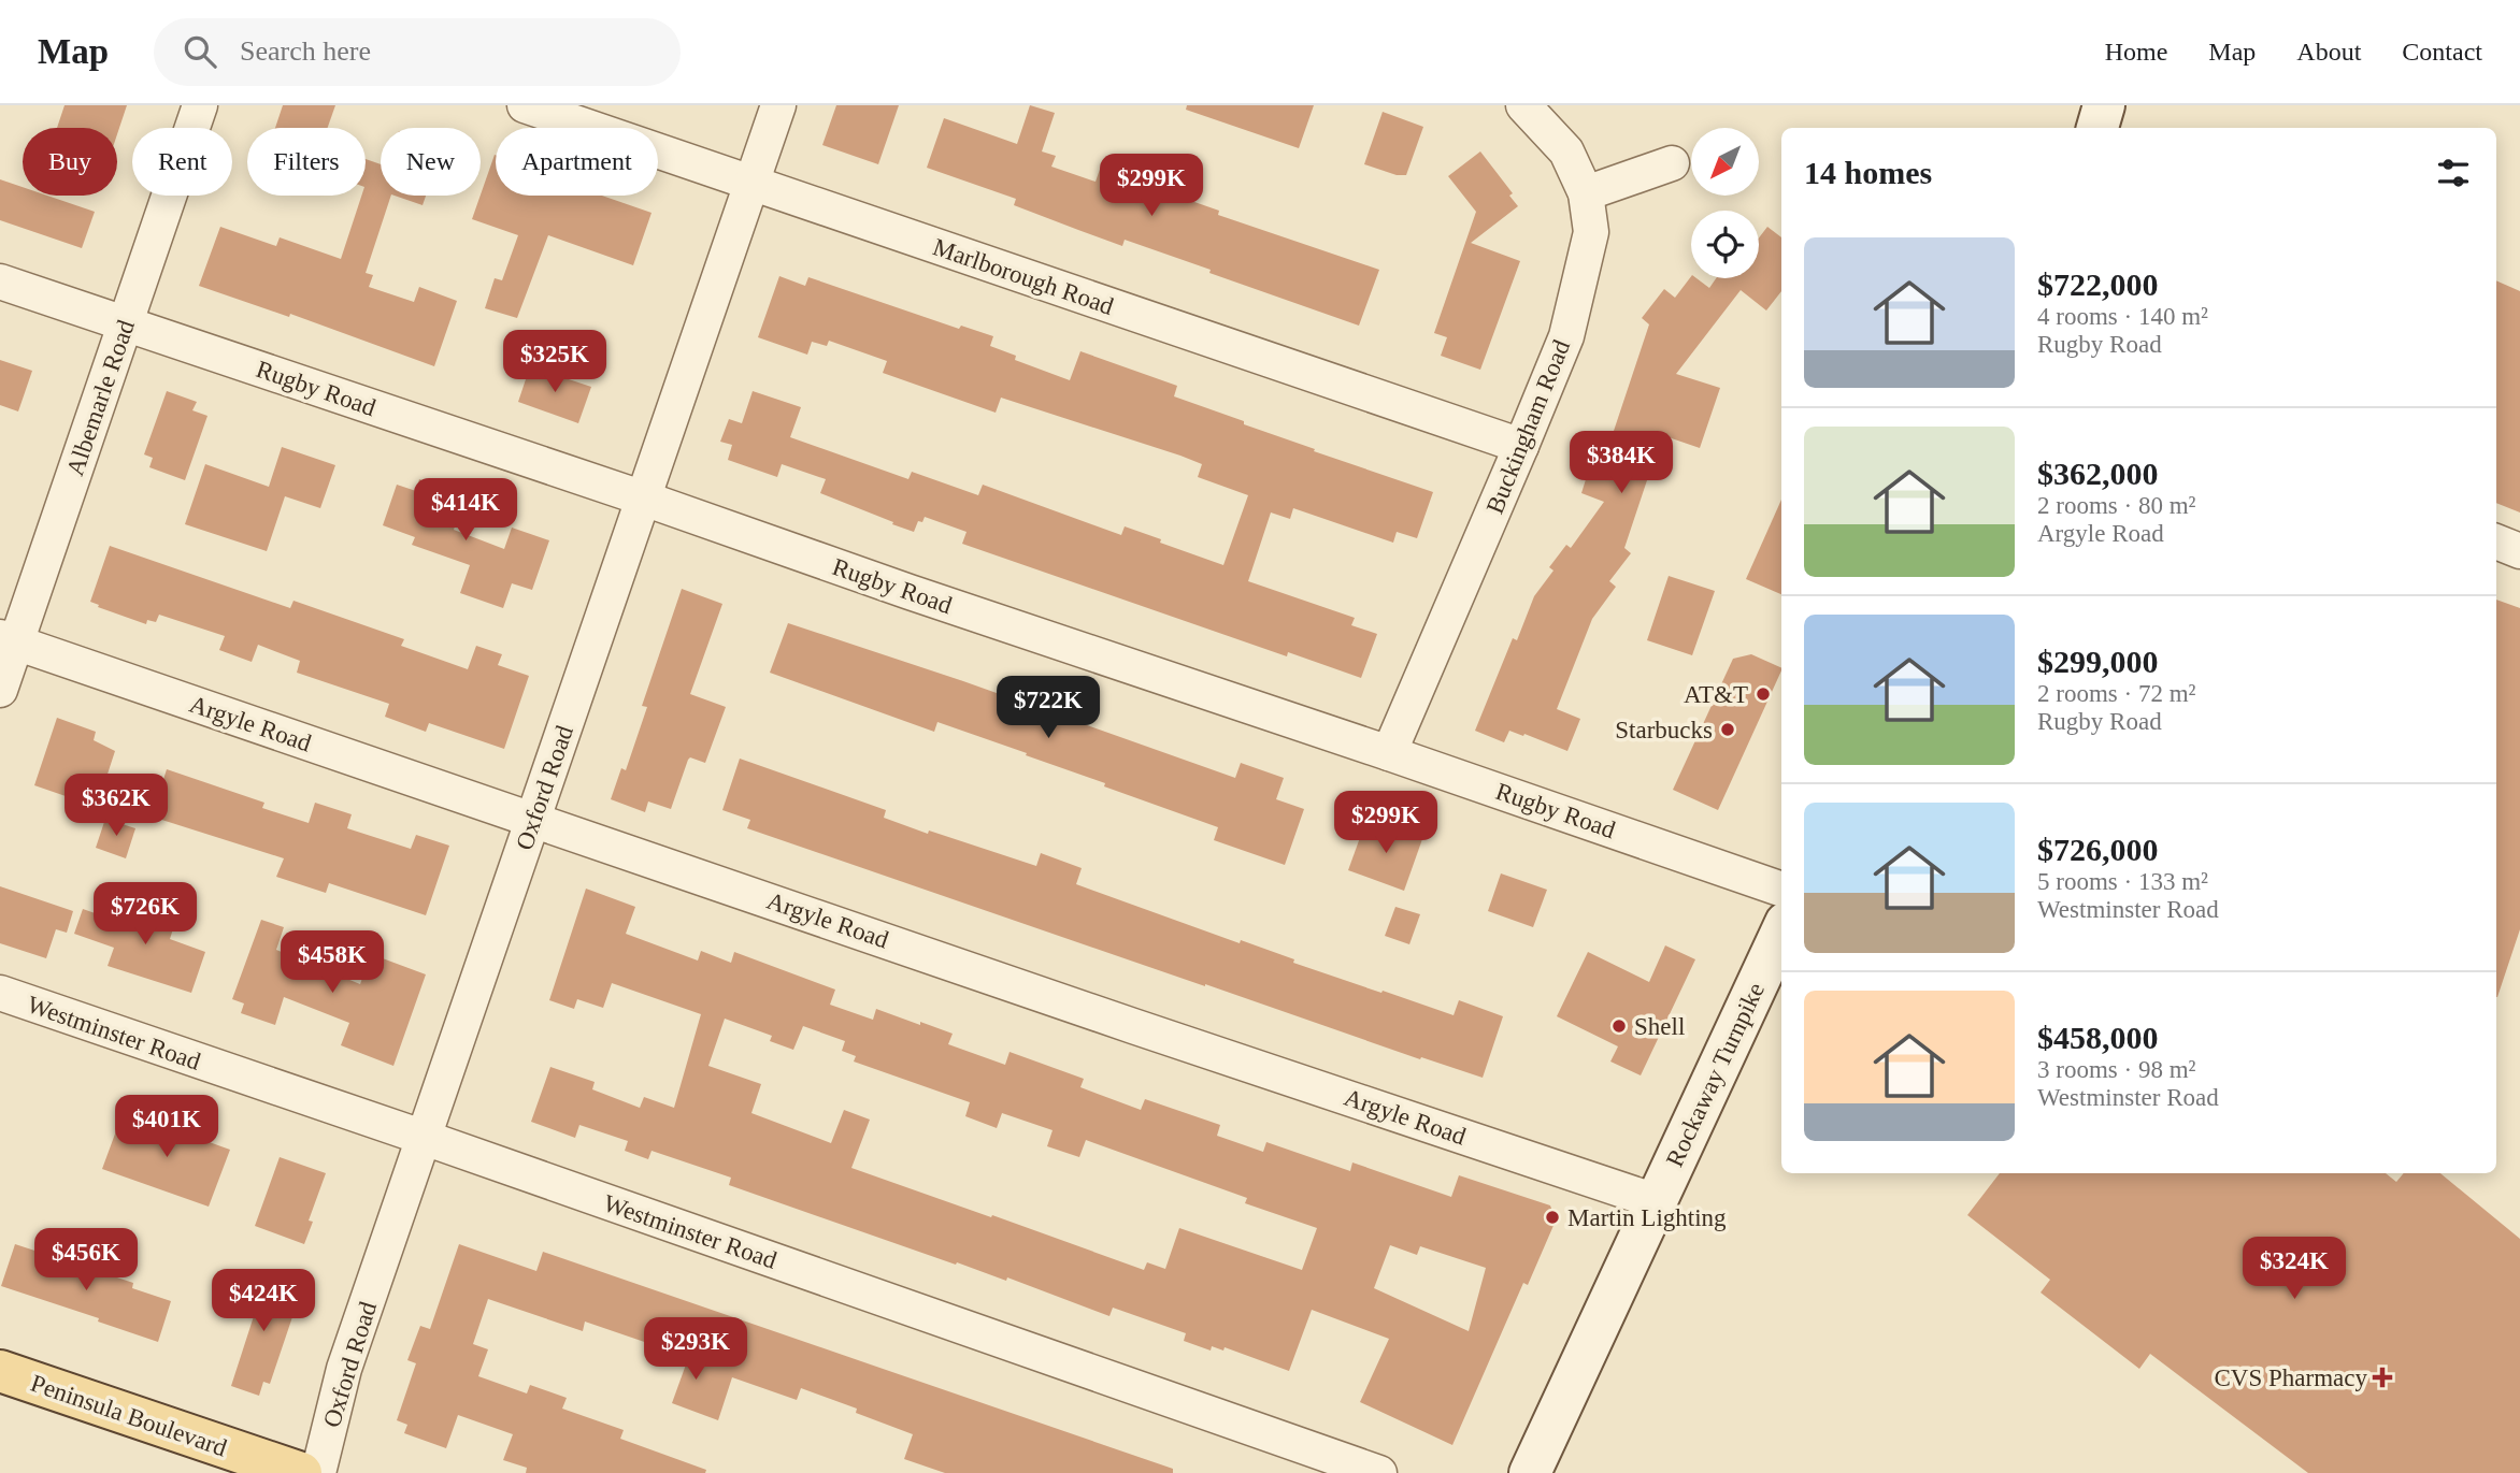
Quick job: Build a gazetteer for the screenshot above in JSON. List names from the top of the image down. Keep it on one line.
{"streets":{"main road":["Rockaway Turnpike","Peninsula Boulevard"],"street":["Marlborough Road","Rugby Road","Albemarle Road","Buckingham Road","Argyle Road","Oxford Road","Westminster Road"]},"crossings":[["Marlborough Road","Buckingham Road"],["Marlborough Road","Oxford Road"],["Rugby Road","Albemarle Road"],["Rugby Road","Buckingham Road"],["Rugby Road","Oxford Road"],["Albemarle Road","Argyle Road"],["Argyle Road","Oxford Road"],["Argyle Road","Rockaway Turnpike"],["Oxford Road","Westminster Road"]],"places":{"other":["AT&T","Starbucks","Shell","Martin Lighting"],"health":["CVS Pharmacy"]},"north":"bottom left","page":{"header":"Map","search":"Search here","nav":["Home","Map","About","Contact"],"chip":["Buy","Rent","Filters","New","Apartment"],"heading":"14 homes","price":["$299K","$325K","$384K","$414K","$722K","$362K","$299K","$726K","$458K","$401K","$456K","$324K","$424K","$293K"],"list":[{"name":"$722,000","note":"4 rooms · 140 m² · Rugby Road"},{"name":"$362,000","note":"2 rooms · 80 m² · Argyle Road"},{"name":"$299,000","note":"2 rooms · 72 m² · Rugby Road"},{"name":"$726,000","note":"5 rooms · 133 m² · Westminster Road"},{"name":"$458,000","note":"3 rooms · 98 m² · Westminster Road"}]}}
